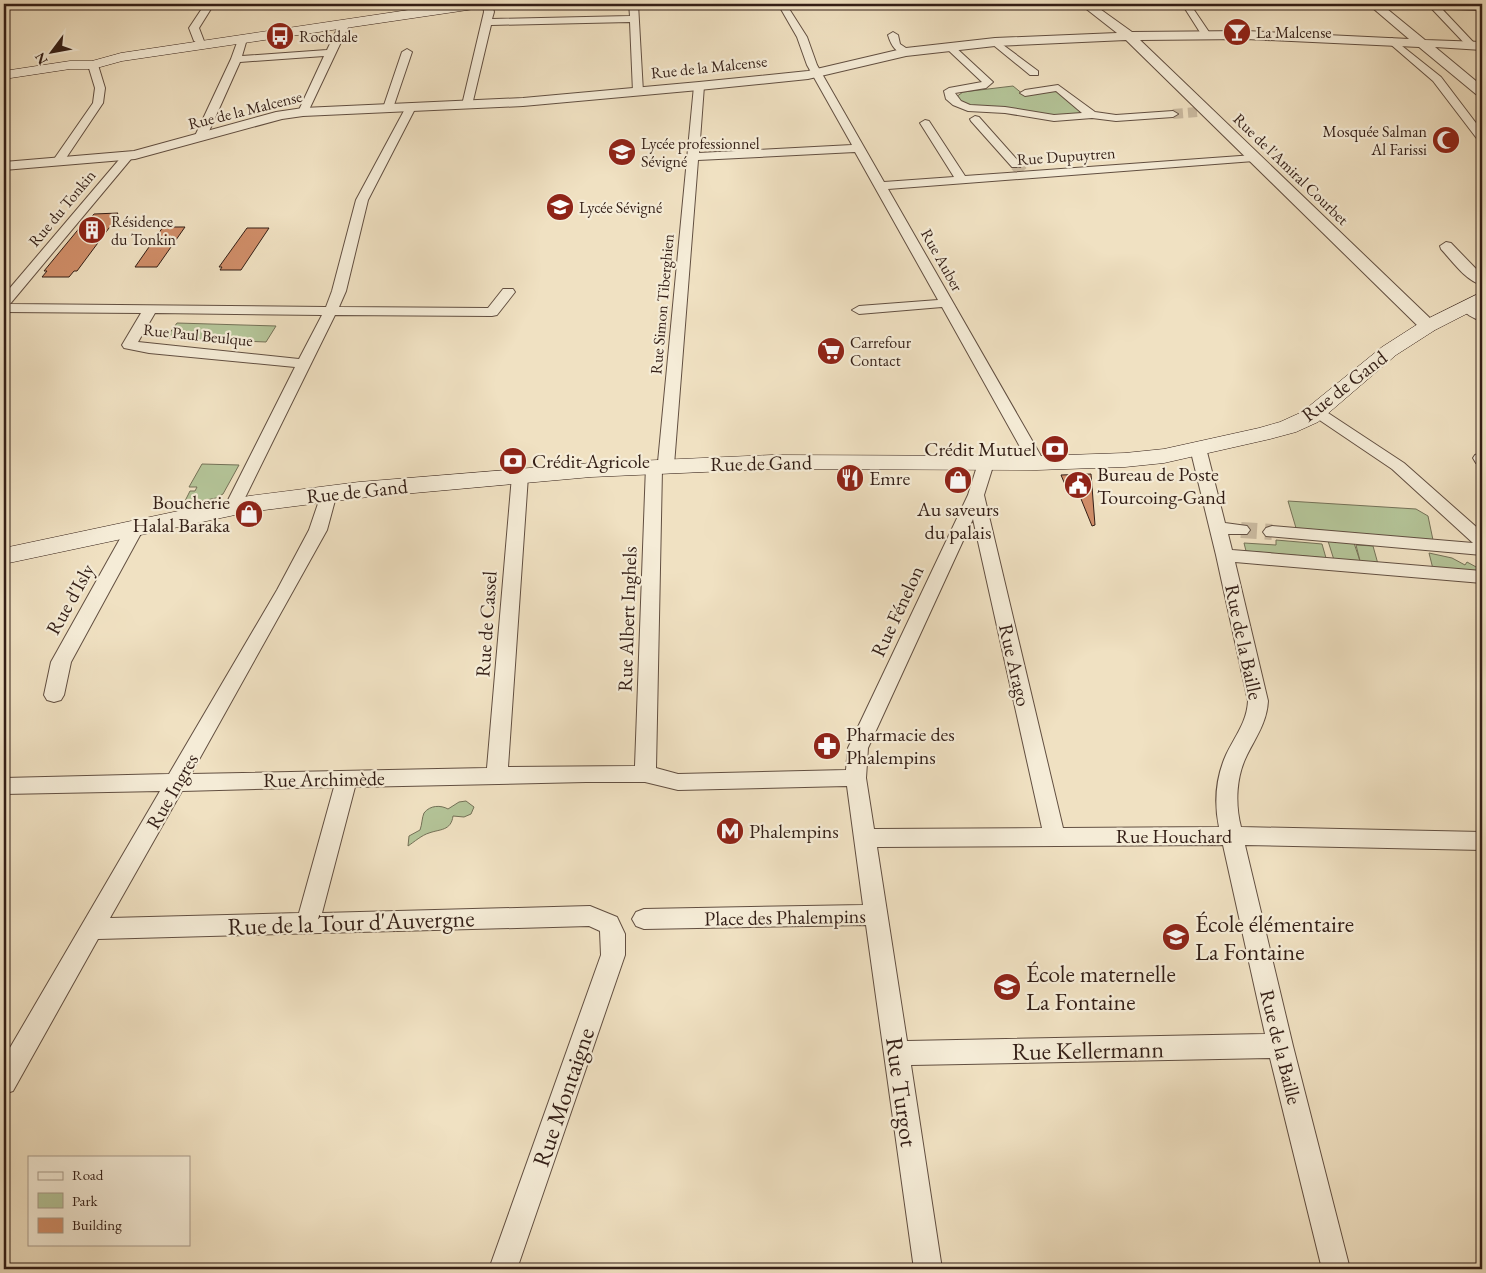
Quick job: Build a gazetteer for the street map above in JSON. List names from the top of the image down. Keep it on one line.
{"streets":{"main road":["Rue de Gand"],"street":["Rue de la Malcense","Rue Dupuytren","Rue de l'Amiral Courbet","Rue du Tonkin","Rue Auber","Rue Simon Tiberghien","Rue Paul Beulque","Rue d'Isly","Rue Fénelon","Rue Albert Inghels","Rue de Cassel","Rue de la Baille","Rue Arago","Rue Archimède","Rue Ingres","Rue Houchard","Place des Phalempins","Rue de la Tour d'Auvergne","Rue Kellermann","Rue Turgot","Rue Montaigne"]},"crossings":[["Rue de la Malcense","Rue de l'Amiral Courbet"],["Rue de la Malcense","Rue du Tonkin"],["Rue de la Malcense","Rue Auber"],["Rue de la Malcense","Rue Simon Tiberghien"],["Rue Dupuytren","Rue de l'Amiral Courbet"],["Rue Dupuytren","Rue Auber"],["Rue de l'Amiral Courbet","Rue de Gand"],["Rue Auber","Rue de Gand"],["Rue Simon Tiberghien","Rue de Gand"],["Rue Simon Tiberghien","Rue Albert Inghels"],["Rue de Gand","Rue d'Isly"],["Rue de Gand","Rue Fénelon"],["Rue de Gand","Rue Albert Inghels"],["Rue de Gand","Rue de Cassel"],["Rue de Gand","Rue de la Baille"],["Rue de Gand","Rue Ingres"],["Rue Fénelon","Rue Arago"],["Rue Fénelon","Place des Phalempins"],["Rue Albert Inghels","Rue Archimède"],["Rue de Cassel","Rue Archimède"],["Rue de la Baille","Rue Houchard"],["Rue de la Baille","Rue Kellermann"],["Rue Arago","Rue Houchard"],["Rue Archimède","Rue Ingres"],["Rue Ingres","Rue de la Tour d'Auvergne"],["Rue Houchard","Place des Phalempins"],["Place des Phalempins","Rue Turgot"],["Rue de la Tour d'Auvergne","Rue Montaigne"],["Rue Kellermann","Rue Turgot"]],"places":{"bar":["La Malcense"],"bus stop":["Rochdale"],"mosque":["Mosquée Salman Al Farissi"],"school or university":["Lycée professionnel Sévigné","Lycée Sévigné","École élémentaire La Fontaine","École maternelle La Fontaine"],"building":["Résidence du Tonkin"],"supermarket":["Carrefour Contact"],"bank":["Crédit Mutuel","Crédit Agricole"],"restaurant":["Emre"],"shop":["Au saveurs du palais","Boucherie Halal Baraka"],"public building":["Bureau de Poste Tourcoing-Gand"],"pharmacy":["Pharmacie des Phalempins"],"metro station":["Phalempins"]},"legend":["Road","Park","Building"],"north":"bottom left"}
